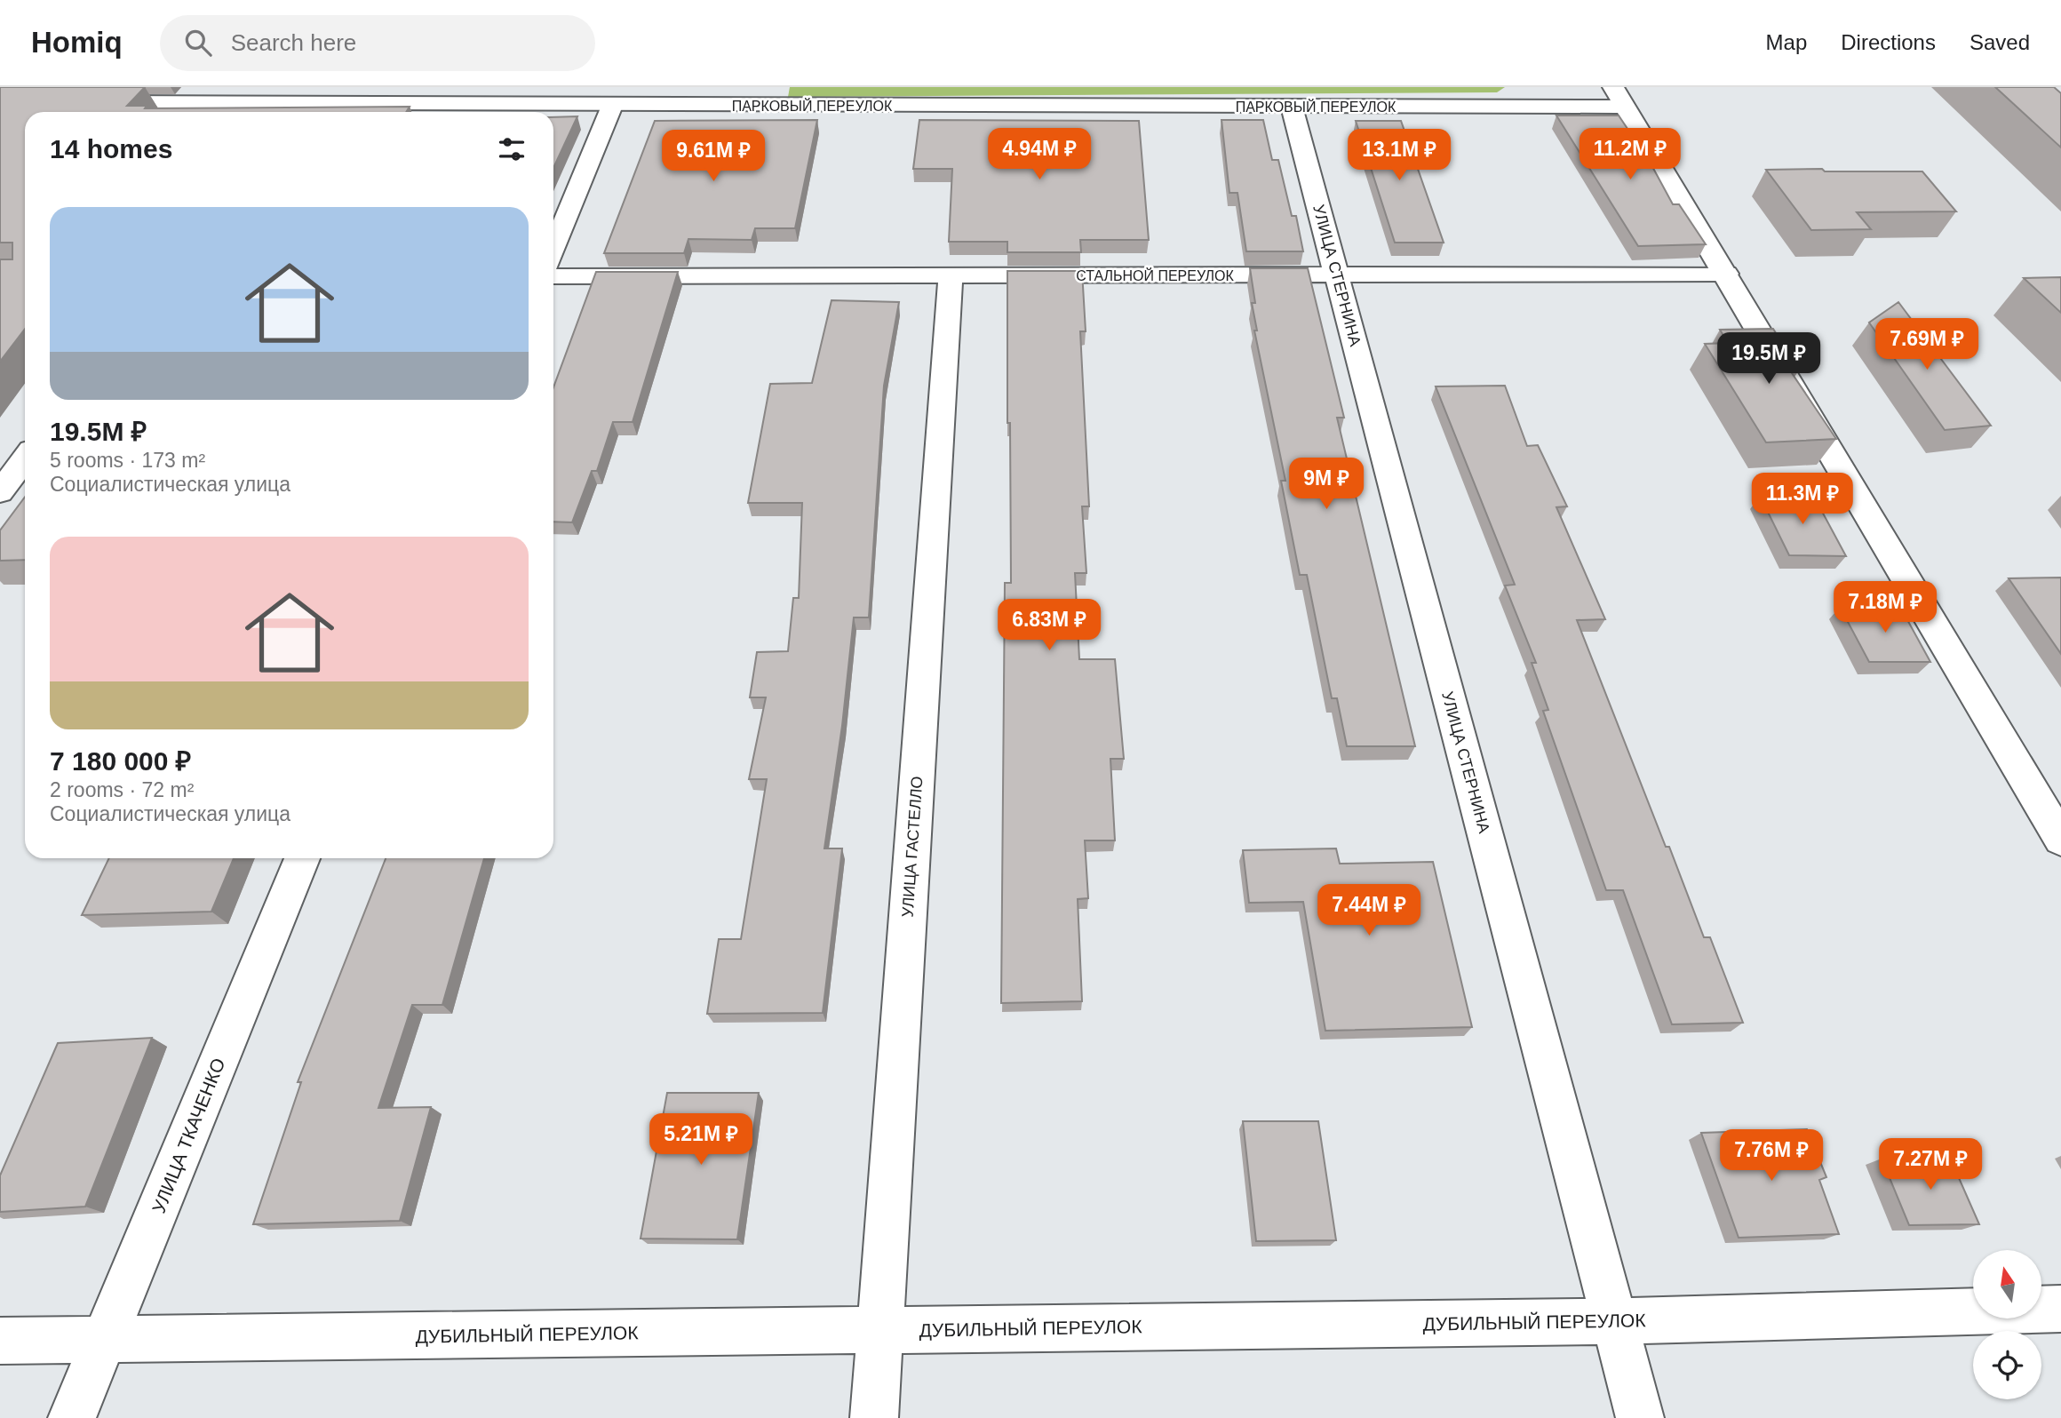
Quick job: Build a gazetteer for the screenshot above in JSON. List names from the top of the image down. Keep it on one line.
{"streets":{"street":["ПАРКОВЫЙ ПЕРЕУЛОК","СТАЛЬНОЙ ПЕРЕУЛОК","УЛИЦА СТЕРНИНА","УЛИЦА ГАСТЕЛЛО","УЛИЦА ТКАЧЕНКО","ДУБИЛЬНЫЙ ПЕРЕУЛОК"]},"crossings":[["ПАРКОВЫЙ ПЕРЕУЛОК","УЛИЦА СТЕРНИНА"],["СТАЛЬНОЙ ПЕРЕУЛОК","УЛИЦА СТЕРНИНА"],["СТАЛЬНОЙ ПЕРЕУЛОК","УЛИЦА ГАСТЕЛЛО"],["УЛИЦА СТЕРНИНА","ДУБИЛЬНЫЙ ПЕРЕУЛОК"],["УЛИЦА ГАСТЕЛЛО","ДУБИЛЬНЫЙ ПЕРЕУЛОК"],["УЛИЦА ТКАЧЕНКО","ДУБИЛЬНЫЙ ПЕРЕУЛОК"]],"north":"top","page":{"header":"Homiq","search":"Search here","nav":["Map","Directions","Saved"],"heading":"14 homes","price":["4.94M ₽","11.2M ₽","13.1M ₽","9.61M ₽","7.69M ₽","19.5M ₽","9M ₽","11.3M ₽","7.18M ₽","6.83M ₽","7.44M ₽","5.21M ₽","7.76M ₽","7.27M ₽"],"list":[{"name":"19.5M ₽","note":"5 rooms · 173 m² · Социалистическая улица"},{"name":"7 180 000 ₽","note":"2 rooms · 72 m² · Социалистическая улица"}]}}
